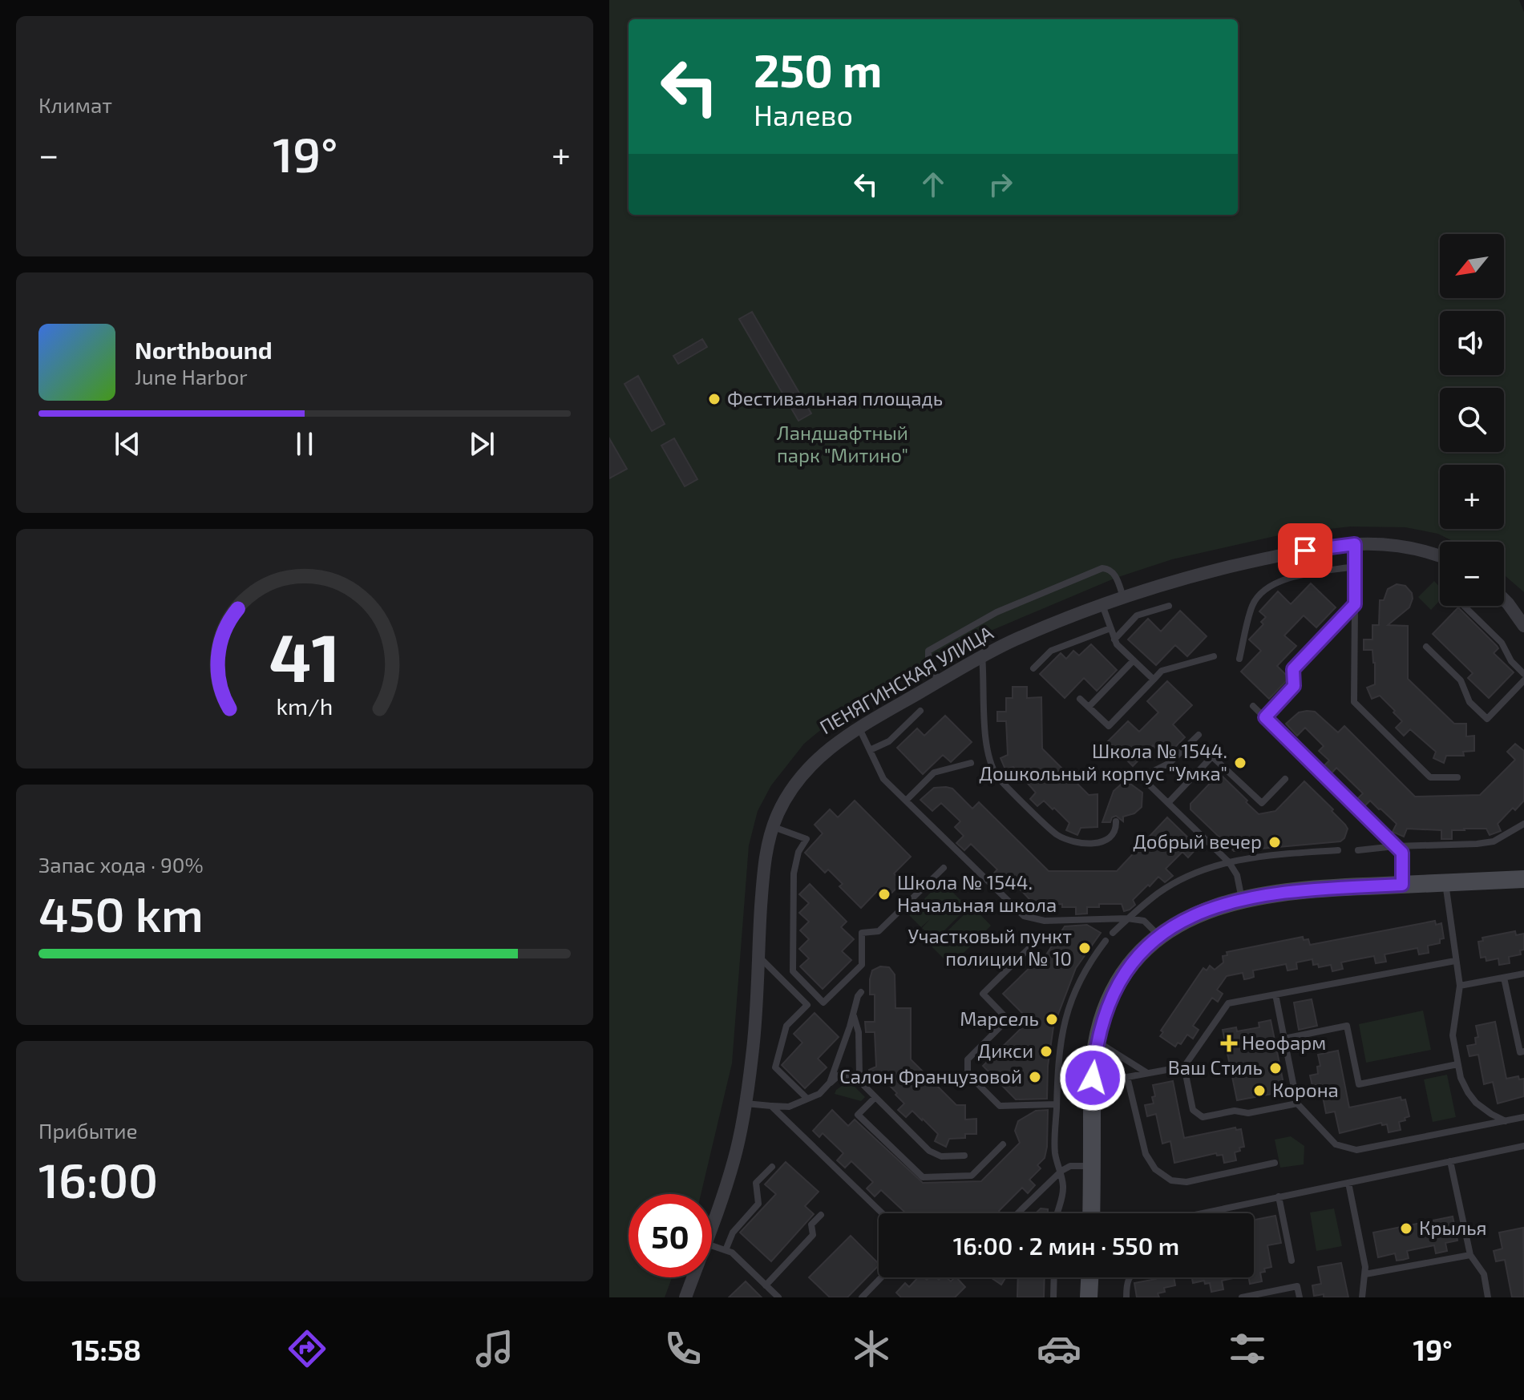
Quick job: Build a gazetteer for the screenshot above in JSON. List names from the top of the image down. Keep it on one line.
{"streets":{"street":["ПЕНЯГИНСКАЯ УЛИЦА"]},"parks":["Ландшафтный парк \"Митино\""],"places":{"other":["Фестивальная площадь","Школа № 1544. Дошкольный корпус \"Умка\"","Добрый вечер","Школа № 1544. Начальная школа","Участковый пункт полиции № 10","Марсель","Дикси","Ваш Стиль","Салон Французовой","Корона","Крылья"],"health":["Неофарм"]},"north":"bottom left","page":{"tile":["Климат",["Запас хода · 90%","450 km"],["Прибытие","16:00"]],"turn":["250 m","Налево"],"heat":["−","19°","+"],"map_buttons":["+","−"],"song":["Northbound","June Harbor"],"limit":"50","trip":"16:00 · 2 мин · 550 m","tabs":["15:58","19°"],"gauge":["41","km/h"]}}
